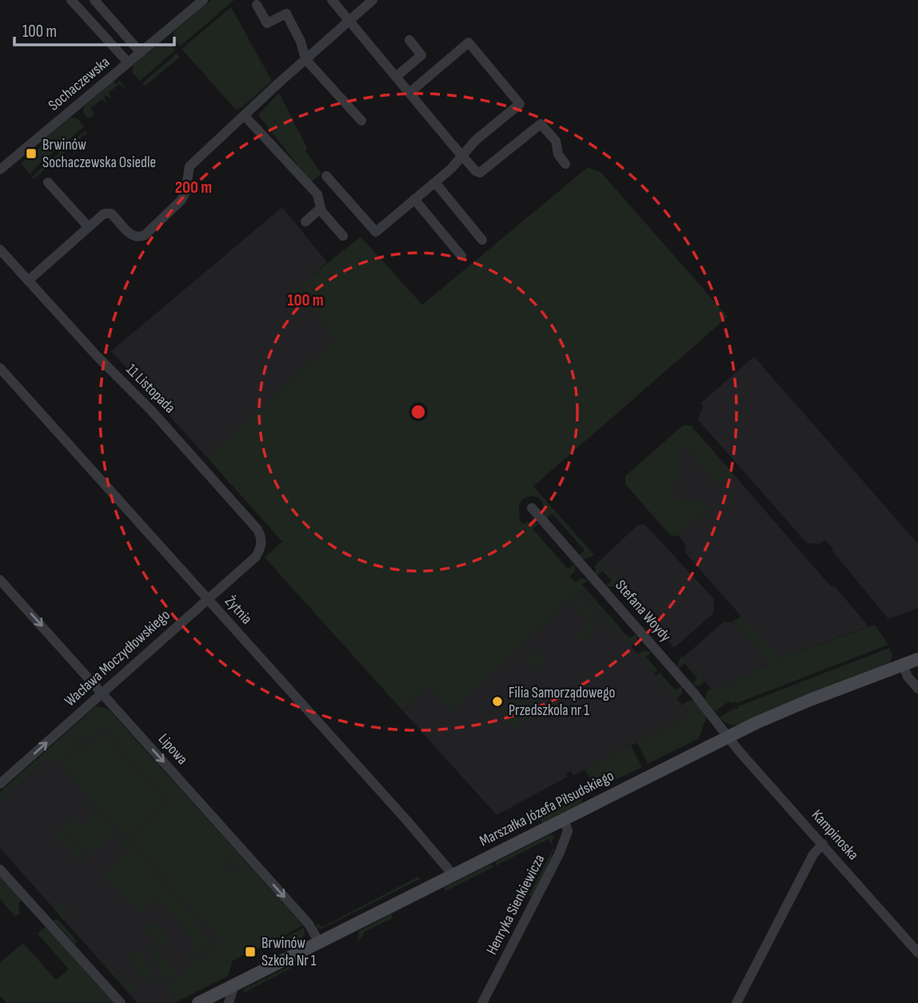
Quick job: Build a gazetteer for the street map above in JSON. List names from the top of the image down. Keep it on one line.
{"streets":{"street":["Sochaczewska","11 Listopada","Żytnia","Stefana Woydy","Wacława Moczydłowskiego","Lipowa","Marszałka Józefa Piłsudskiego","Kampinoska","Henryka Sienkiewicza"]},"crossings":[["11 Listopada","Wacława Moczydłowskiego"],["Żytnia","Wacława Moczydłowskiego"],["Żytnia","Marszałka Józefa Piłsudskiego"],["Stefana Woydy","Marszałka Józefa Piłsudskiego"],["Stefana Woydy","Kampinoska"],["Wacława Moczydłowskiego","Lipowa"],["Lipowa","Marszałka Józefa Piłsudskiego"],["Marszałka Józefa Piłsudskiego","Kampinoska"],["Marszałka Józefa Piłsudskiego","Henryka Sienkiewicza"]],"one_way":["Wacława Moczydłowskiego","Lipowa"],"places":{"transit":["Brwinów Sochaczewska Osiedle","Brwinów Szkoła Nr 1"],"other":["Filia Samorządowego Przedszkola nr 1"]},"scale_bar":"100 m","rings":["200 m","100 m"]}
